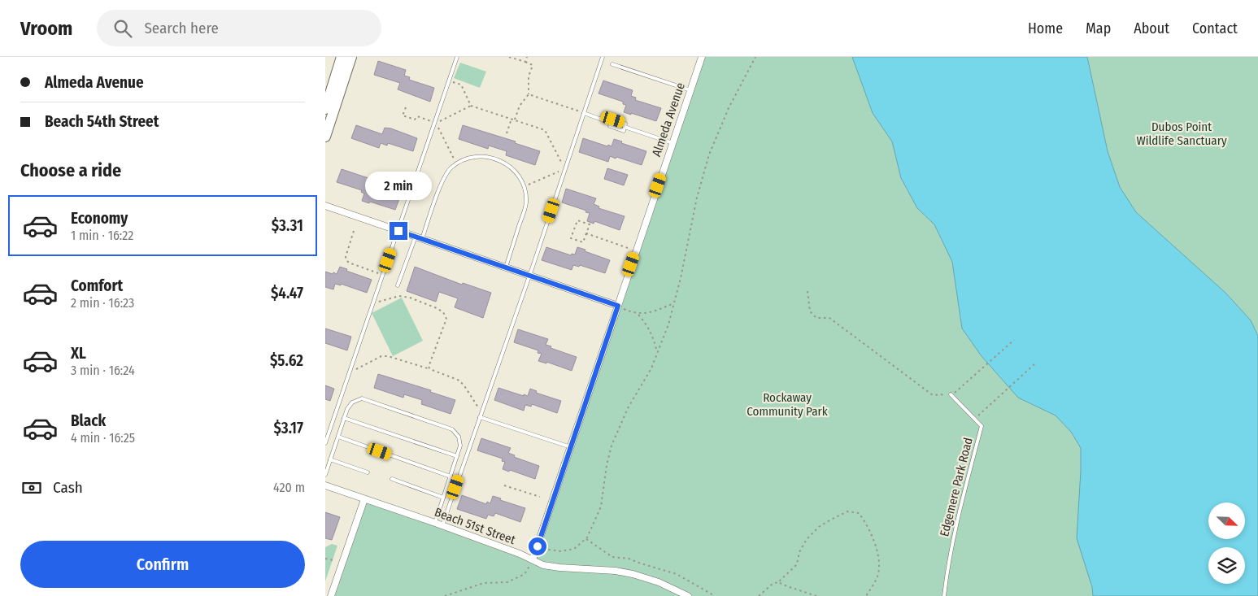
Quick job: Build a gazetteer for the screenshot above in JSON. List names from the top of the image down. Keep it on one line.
{"streets":{"street":["Almeda Avenue","Beach 51st Street"],"lane":["Edgemere Park Road"]},"crossings":[["Almeda Avenue","Beach 51st Street"]],"parks":["Dubos Point Wildlife Sanctuary","Rockaway Community Park"],"north":"bottom right","page":{"header":"Vroom","search":"Search here","nav":["Home","Map","About","Contact"],"banner":["Almeda Avenue","Beach 54th Street"],"heading":"Choose a ride","bubble":"2 min","list":[{"name":"Economy","note":"1 min · 16:22","value":"$3.31"},{"name":"Comfort","note":"2 min · 16:23","value":"$4.47"},{"name":"XL","note":"3 min · 16:24","value":"$5.62"},{"name":"Black","note":"4 min · 16:25","value":"$3.17"}],"pay":["Cash","420 m"],"buttons":"Confirm"}}
